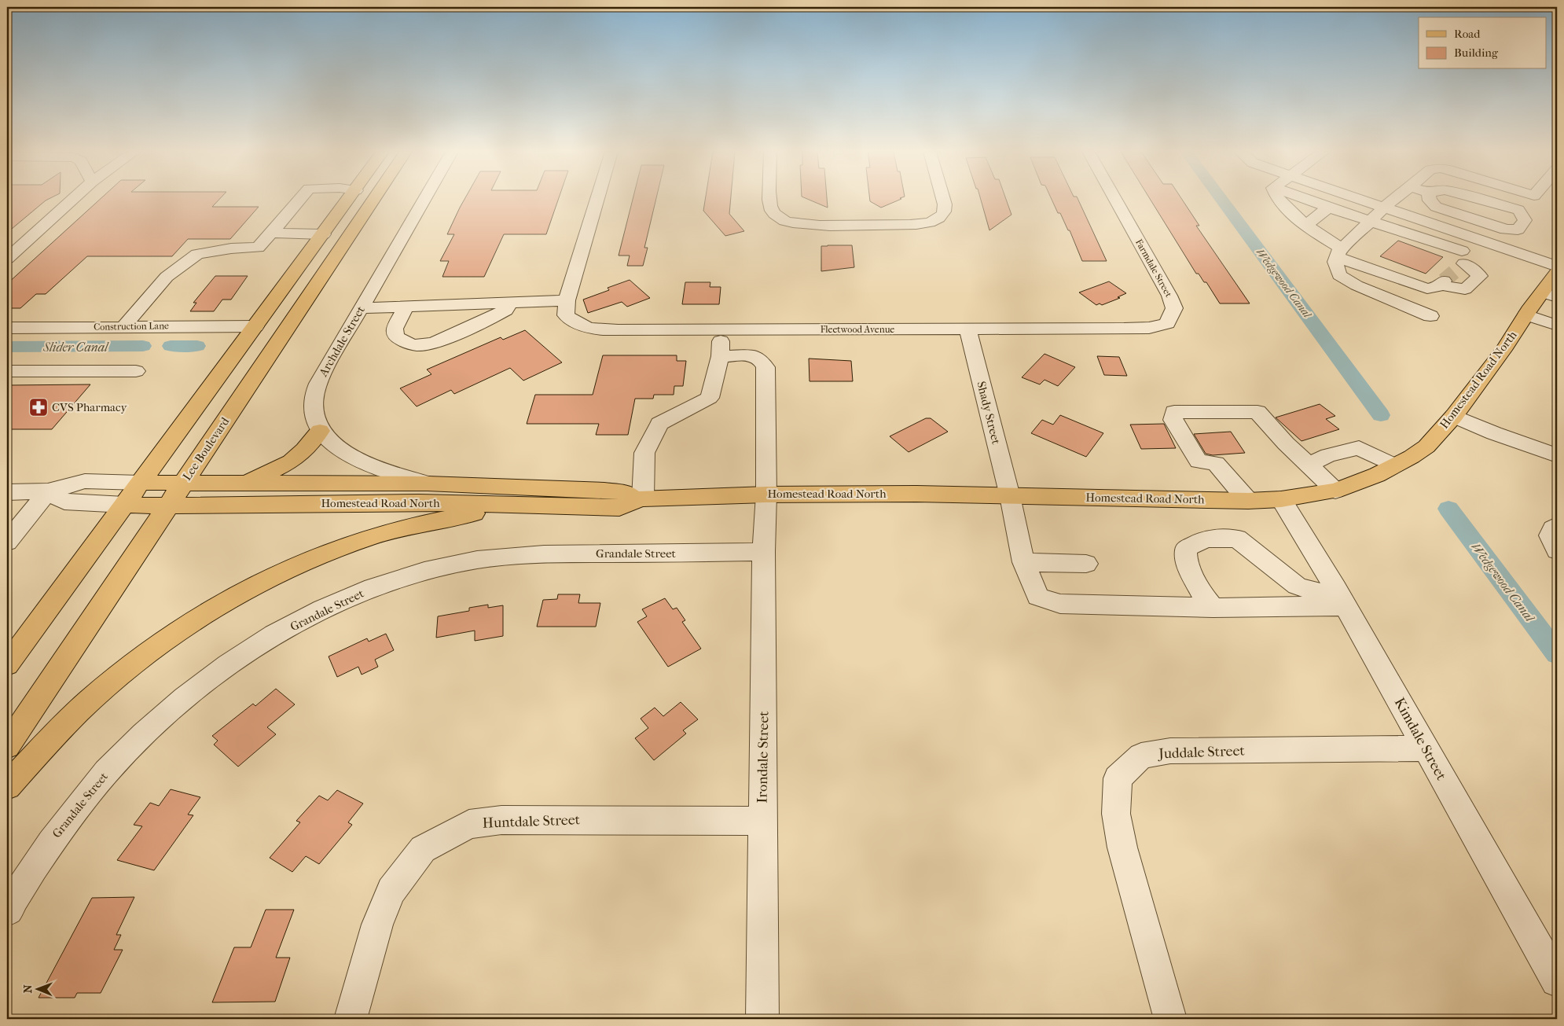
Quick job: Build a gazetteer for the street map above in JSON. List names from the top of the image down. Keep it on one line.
{"streets":{"main road":["Homestead Road North","Lee Boulevard"],"street":["Farmdale Street","Construction Lane","Fleetwood Avenue","Archdale Street","Shady Street","Grandale Street","Kimdale Street","Juddale Street","Irondale Street","Huntdale Street"]},"crossings":[["Farmdale Street","Fleetwood Avenue"],["Fleetwood Avenue","Shady Street"],["Archdale Street","Homestead Road North"],["Homestead Road North","Shady Street"],["Homestead Road North","Lee Boulevard"],["Homestead Road North","Kimdale Street"],["Homestead Road North","Irondale Street"],["Shady Street","Kimdale Street"],["Grandale Street","Irondale Street"],["Kimdale Street","Juddale Street"],["Irondale Street","Huntdale Street"]],"water":["Wedgewood Canal","Slider Canal"],"places":{"pharmacy":["CVS Pharmacy"]},"legend":["Road","Building"],"north":"left"}
